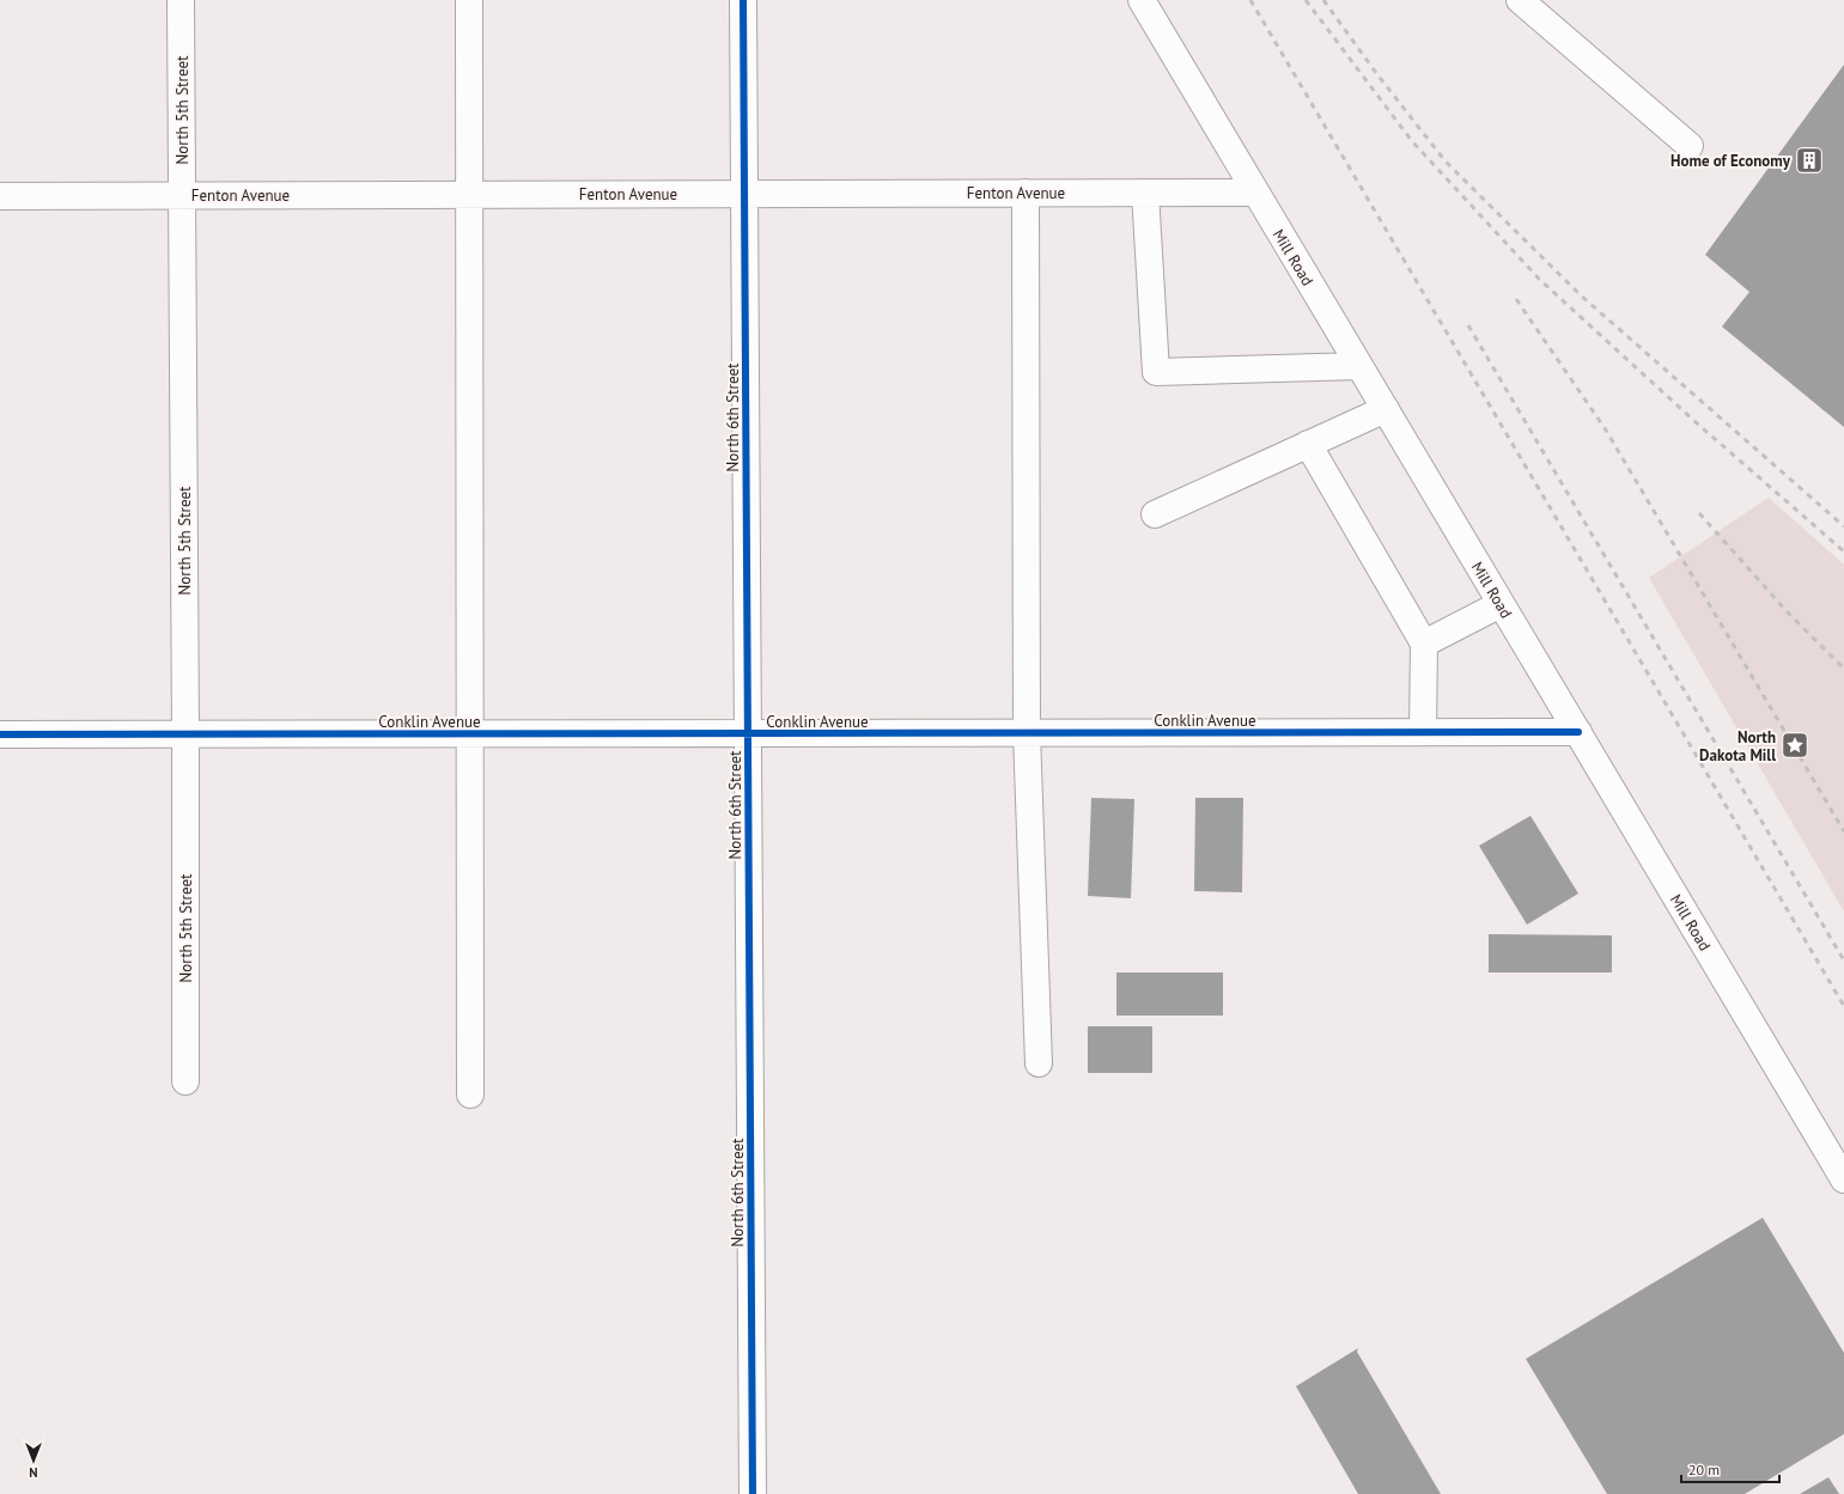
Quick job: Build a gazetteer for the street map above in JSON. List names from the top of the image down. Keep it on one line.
{"streets":{"street":["North 5th Street","Fenton Avenue","Mill Road","North 6th Street","Conklin Avenue"]},"crossings":[["North 5th Street","Fenton Avenue"],["North 5th Street","Conklin Avenue"],["Fenton Avenue","Mill Road"],["Fenton Avenue","North 6th Street"],["Mill Road","Conklin Avenue"],["North 6th Street","Conklin Avenue"]],"places":{"building":["Home of Economy"],"place":["North Dakota Mill"]},"scale_bar":"20 m","north":"bottom"}
